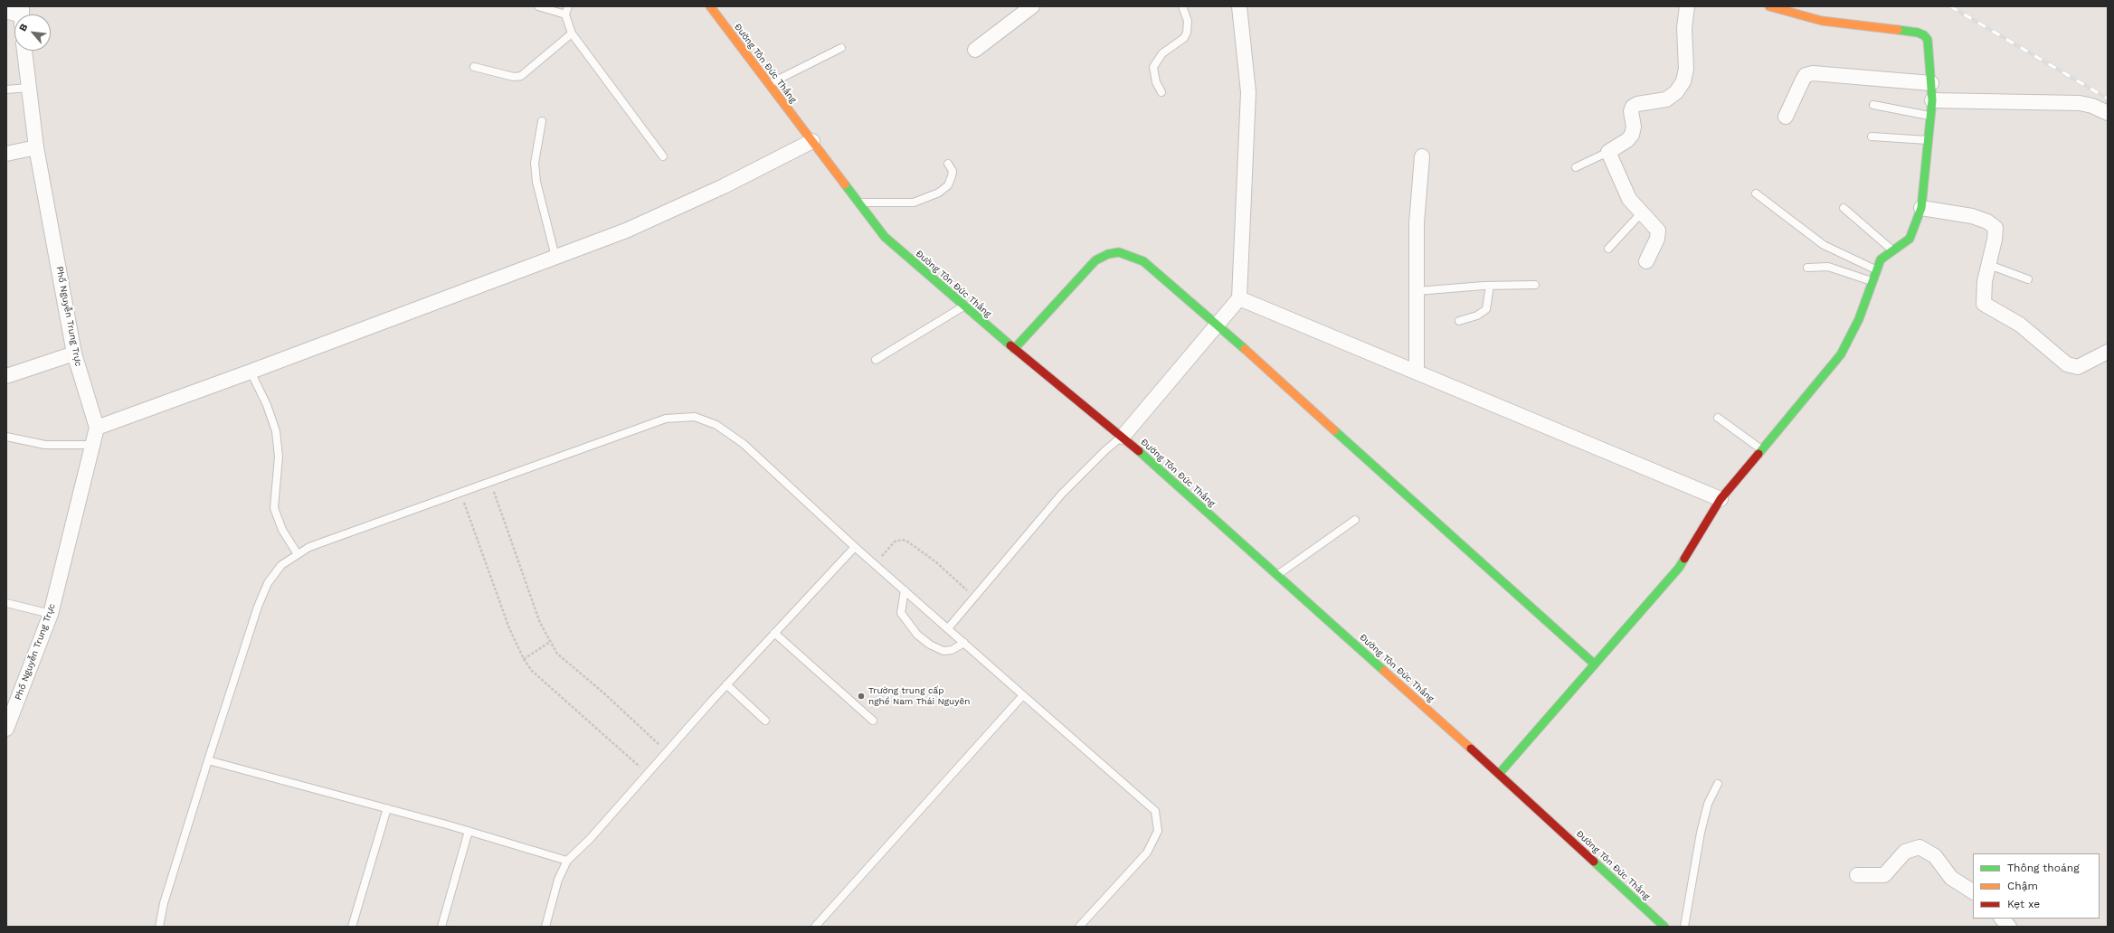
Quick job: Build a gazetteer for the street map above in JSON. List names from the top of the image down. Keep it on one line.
{"streets":{"street":["Đường Tôn Đức Thắng","Phố Nguyễn Trung Trực"]},"places":["Trường trung cấp nghề Nam Thái Nguyên"],"legend":["Thông thoáng","Chậm","Kẹt xe"],"north":"top left"}
